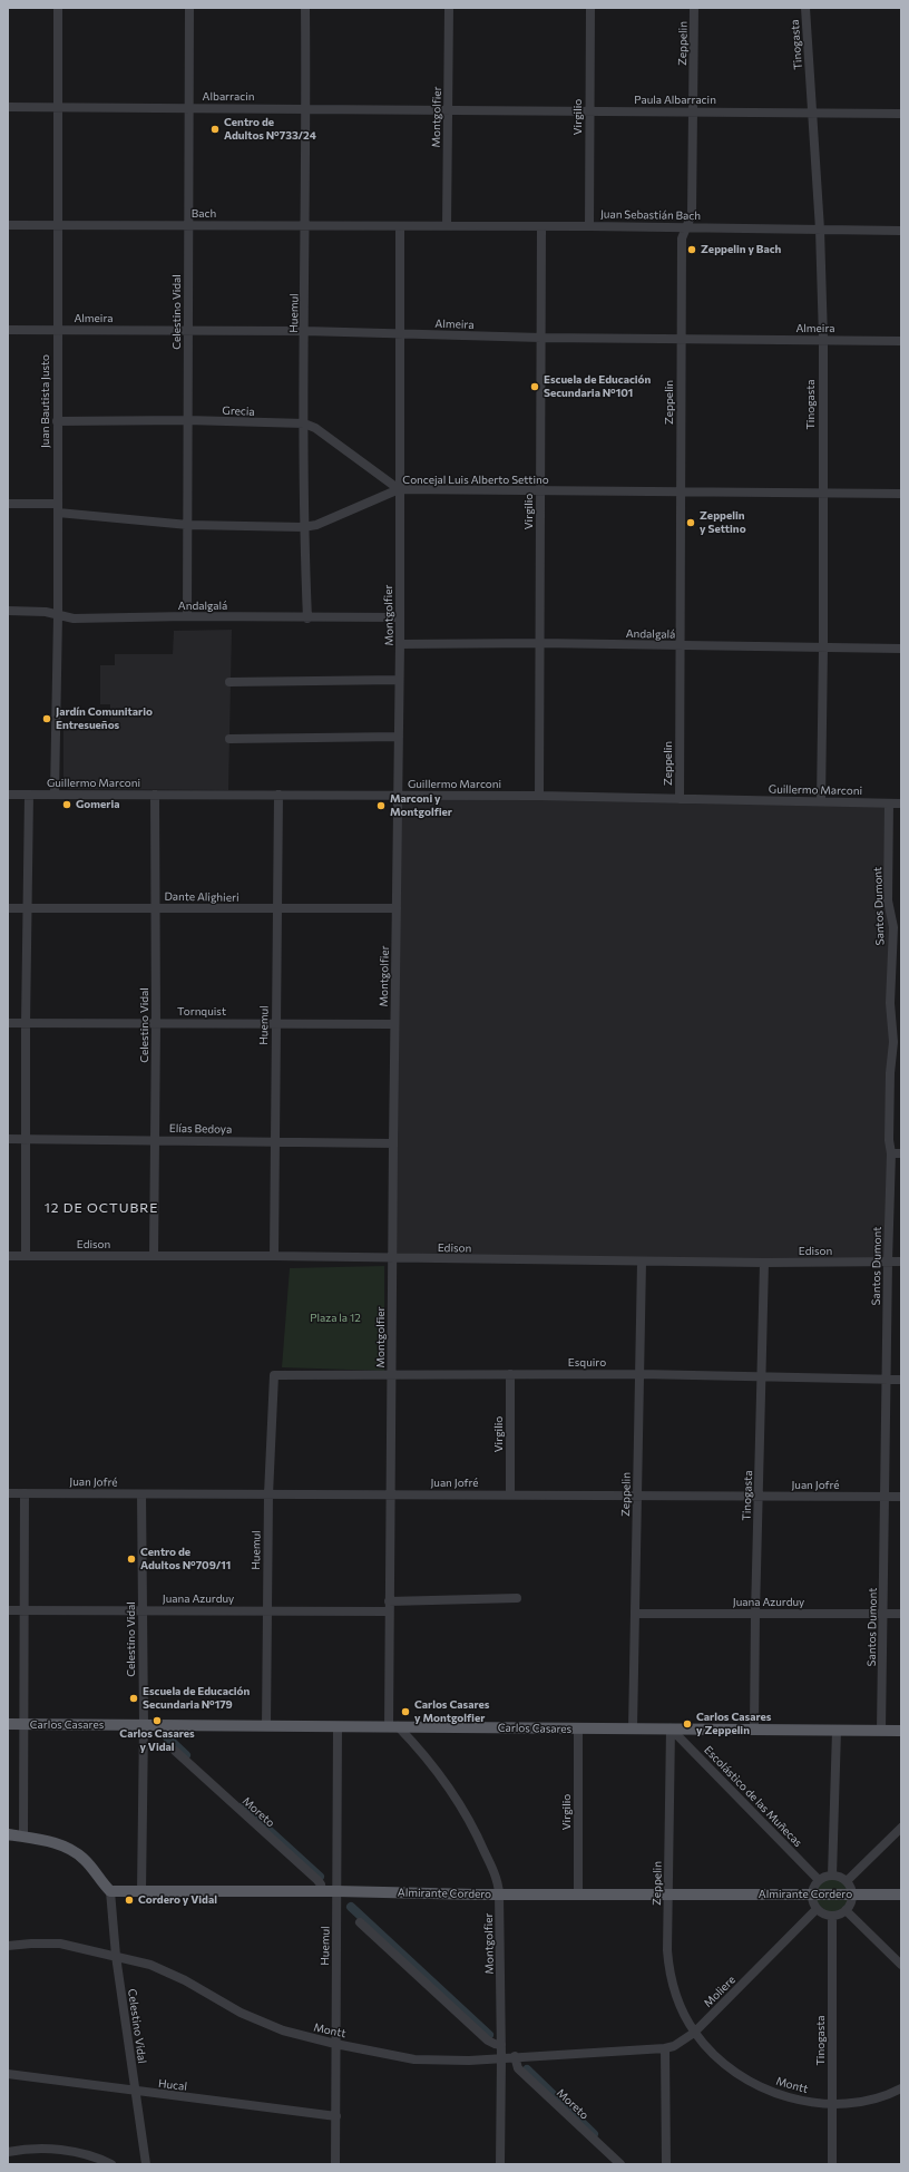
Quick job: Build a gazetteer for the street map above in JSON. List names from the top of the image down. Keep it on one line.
{"streets":{"main road":["Carlos Casares","Almirante Cordero"],"street":["Zeppelin","Tinogasta","Albarracin","Paula Albarracin","Montgolfier","Virgilio","Bach","Juan Sebastián Bach","Celestino Vidal","Huemul","Almeira","Juan Bautista Justo","Grecia","Concejal Luis Alberto Settino","Andalgalá","Guillermo Marconi","Dante Alighieri","Santos Dumont","Tornquist","Elías Bedoya","Edison","Esquiro","Juan Jofré","Juana Azurduy","Escolástico de las Muñecas","Moreto","Moliere","Montt","Hucal"]},"crossings":[["Zeppelin","Paula Albarracin"],["Zeppelin","Juan Sebastián Bach"],["Zeppelin","Almeira"],["Zeppelin","Concejal Luis Alberto Settino"],["Zeppelin","Andalgalá"],["Zeppelin","Guillermo Marconi"],["Zeppelin","Edison"],["Zeppelin","Esquiro"],["Zeppelin","Juan Jofré"],["Zeppelin","Juana Azurduy"],["Zeppelin","Carlos Casares"],["Zeppelin","Escolástico de las Muñecas"],["Zeppelin","Almirante Cordero"],["Zeppelin","Moliere"],["Zeppelin","Montt"],["Tinogasta","Paula Albarracin"],["Tinogasta","Juan Sebastián Bach"],["Tinogasta","Almeira"],["Tinogasta","Concejal Luis Alberto Settino"],["Tinogasta","Andalgalá"],["Tinogasta","Guillermo Marconi"],["Tinogasta","Edison"],["Tinogasta","Esquiro"],["Tinogasta","Juan Jofré"],["Tinogasta","Juana Azurduy"],["Tinogasta","Carlos Casares"],["Tinogasta","Montt"],["Albarracin","Paula Albarracin"],["Albarracin","Montgolfier"],["Albarracin","Celestino Vidal"],["Albarracin","Huemul"],["Albarracin","Juan Bautista Justo"],["Paula Albarracin","Montgolfier"],["Paula Albarracin","Virgilio"],["Montgolfier","Bach"],["Montgolfier","Juan Sebastián Bach"],["Montgolfier","Almeira"],["Montgolfier","Grecia"],["Montgolfier","Concejal Luis Alberto Settino"],["Montgolfier","Andalgalá"],["Montgolfier","Guillermo Marconi"],["Montgolfier","Dante Alighieri"],["Montgolfier","Tornquist"],["Montgolfier","Elías Bedoya"],["Montgolfier","Edison"],["Montgolfier","Esquiro"],["Montgolfier","Juan Jofré"],["Montgolfier","Juana Azurduy"],["Montgolfier","Carlos Casares"],["Montgolfier","Almirante Cordero"],["Montgolfier","Montt"],["Virgilio","Juan Sebastián Bach"],["Virgilio","Almeira"],["Virgilio","Concejal Luis Alberto Settino"],["Virgilio","Andalgalá"],["Virgilio","Guillermo Marconi"],["Virgilio","Esquiro"],["Virgilio","Juan Jofré"],["Virgilio","Carlos Casares"],["Virgilio","Almirante Cordero"],["Bach","Juan Sebastián Bach"],["Bach","Celestino Vidal"],["Bach","Huemul"],["Bach","Juan Bautista Justo"],["Celestino Vidal","Almeira"],["Celestino Vidal","Grecia"],["Celestino Vidal","Concejal Luis Alberto Settino"],["Celestino Vidal","Andalgalá"],["Celestino Vidal","Guillermo Marconi"],["Celestino Vidal","Dante Alighieri"],["Celestino Vidal","Tornquist"],["Celestino Vidal","Elías Bedoya"],["Celestino Vidal","Edison"],["Celestino Vidal","Juan Jofré"],["Celestino Vidal","Juana Azurduy"],["Celestino Vidal","Carlos Casares"],["Celestino Vidal","Almirante Cordero"],["Celestino Vidal","Montt"],["Celestino Vidal","Hucal"],["Huemul","Almeira"],["Huemul","Grecia"],["Huemul","Concejal Luis Alberto Settino"],["Huemul","Andalgalá"],["Huemul","Guillermo Marconi"],["Huemul","Dante Alighieri"],["Huemul","Tornquist"],["Huemul","Elías Bedoya"],["Huemul","Edison"],["Huemul","Esquiro"],["Huemul","Juan Jofré"],["Huemul","Juana Azurduy"],["Huemul","Carlos Casares"],["Huemul","Almirante Cordero"],["Huemul","Montt"],["Huemul","Hucal"],["Almeira","Juan Bautista Justo"],["Juan Bautista Justo","Grecia"],["Juan Bautista Justo","Concejal Luis Alberto Settino"],["Juan Bautista Justo","Andalgalá"],["Juan Bautista Justo","Guillermo Marconi"],["Grecia","Concejal Luis Alberto Settino"],["Guillermo Marconi","Santos Dumont"],["Santos Dumont","Edison"],["Santos Dumont","Esquiro"],["Santos Dumont","Juan Jofré"],["Santos Dumont","Juana Azurduy"],["Santos Dumont","Carlos Casares"],["Carlos Casares","Escolástico de las Muñecas"],["Moreto","Almirante Cordero"],["Moreto","Montt"],["Moliere","Montt"]],"districts":["12 DE OCTUBRE"],"parks":["Plaza la 12"],"places":["Centro de Adultos Nº733/24","Zeppelin y Bach","Escuela de Educación Secundaria Nº101","Zeppelin y Settino","Jardín Comunitario Entresueños","Gomeria","Marconi y Montgolfier","Centro de Adultos Nº709/11","Escuela de Educación Secundaria Nº179","Carlos Casares y Montgolfier","Carlos Casares y Vidal","Carlos Casares y Zeppelin","Cordero y Vidal"]}
